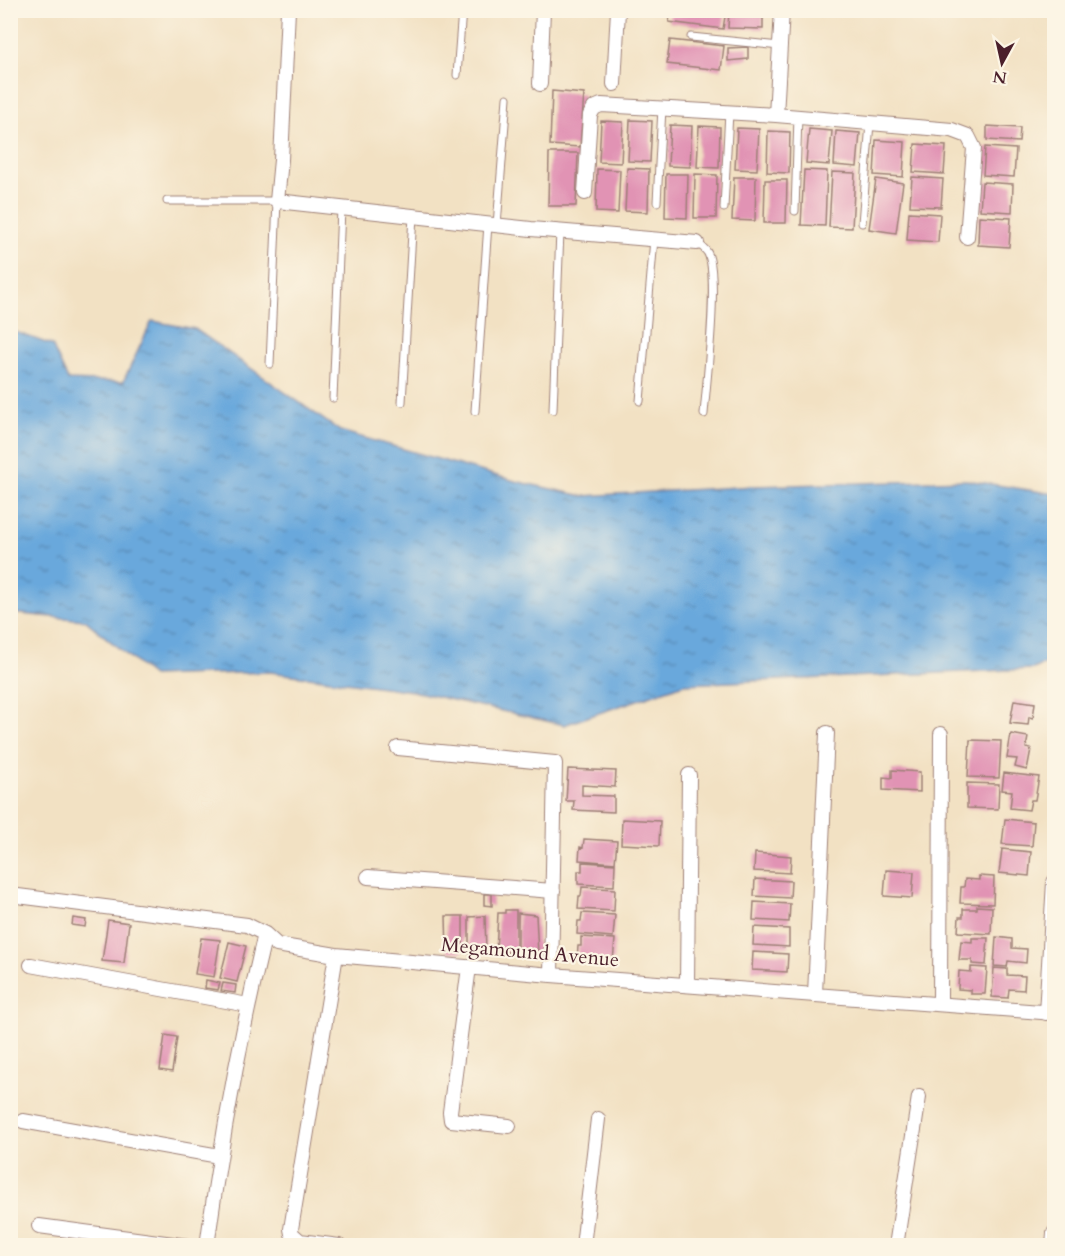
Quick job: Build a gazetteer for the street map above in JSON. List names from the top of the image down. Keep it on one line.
{"streets":{"street":["Megamound Avenue"]},"north":"bottom"}
